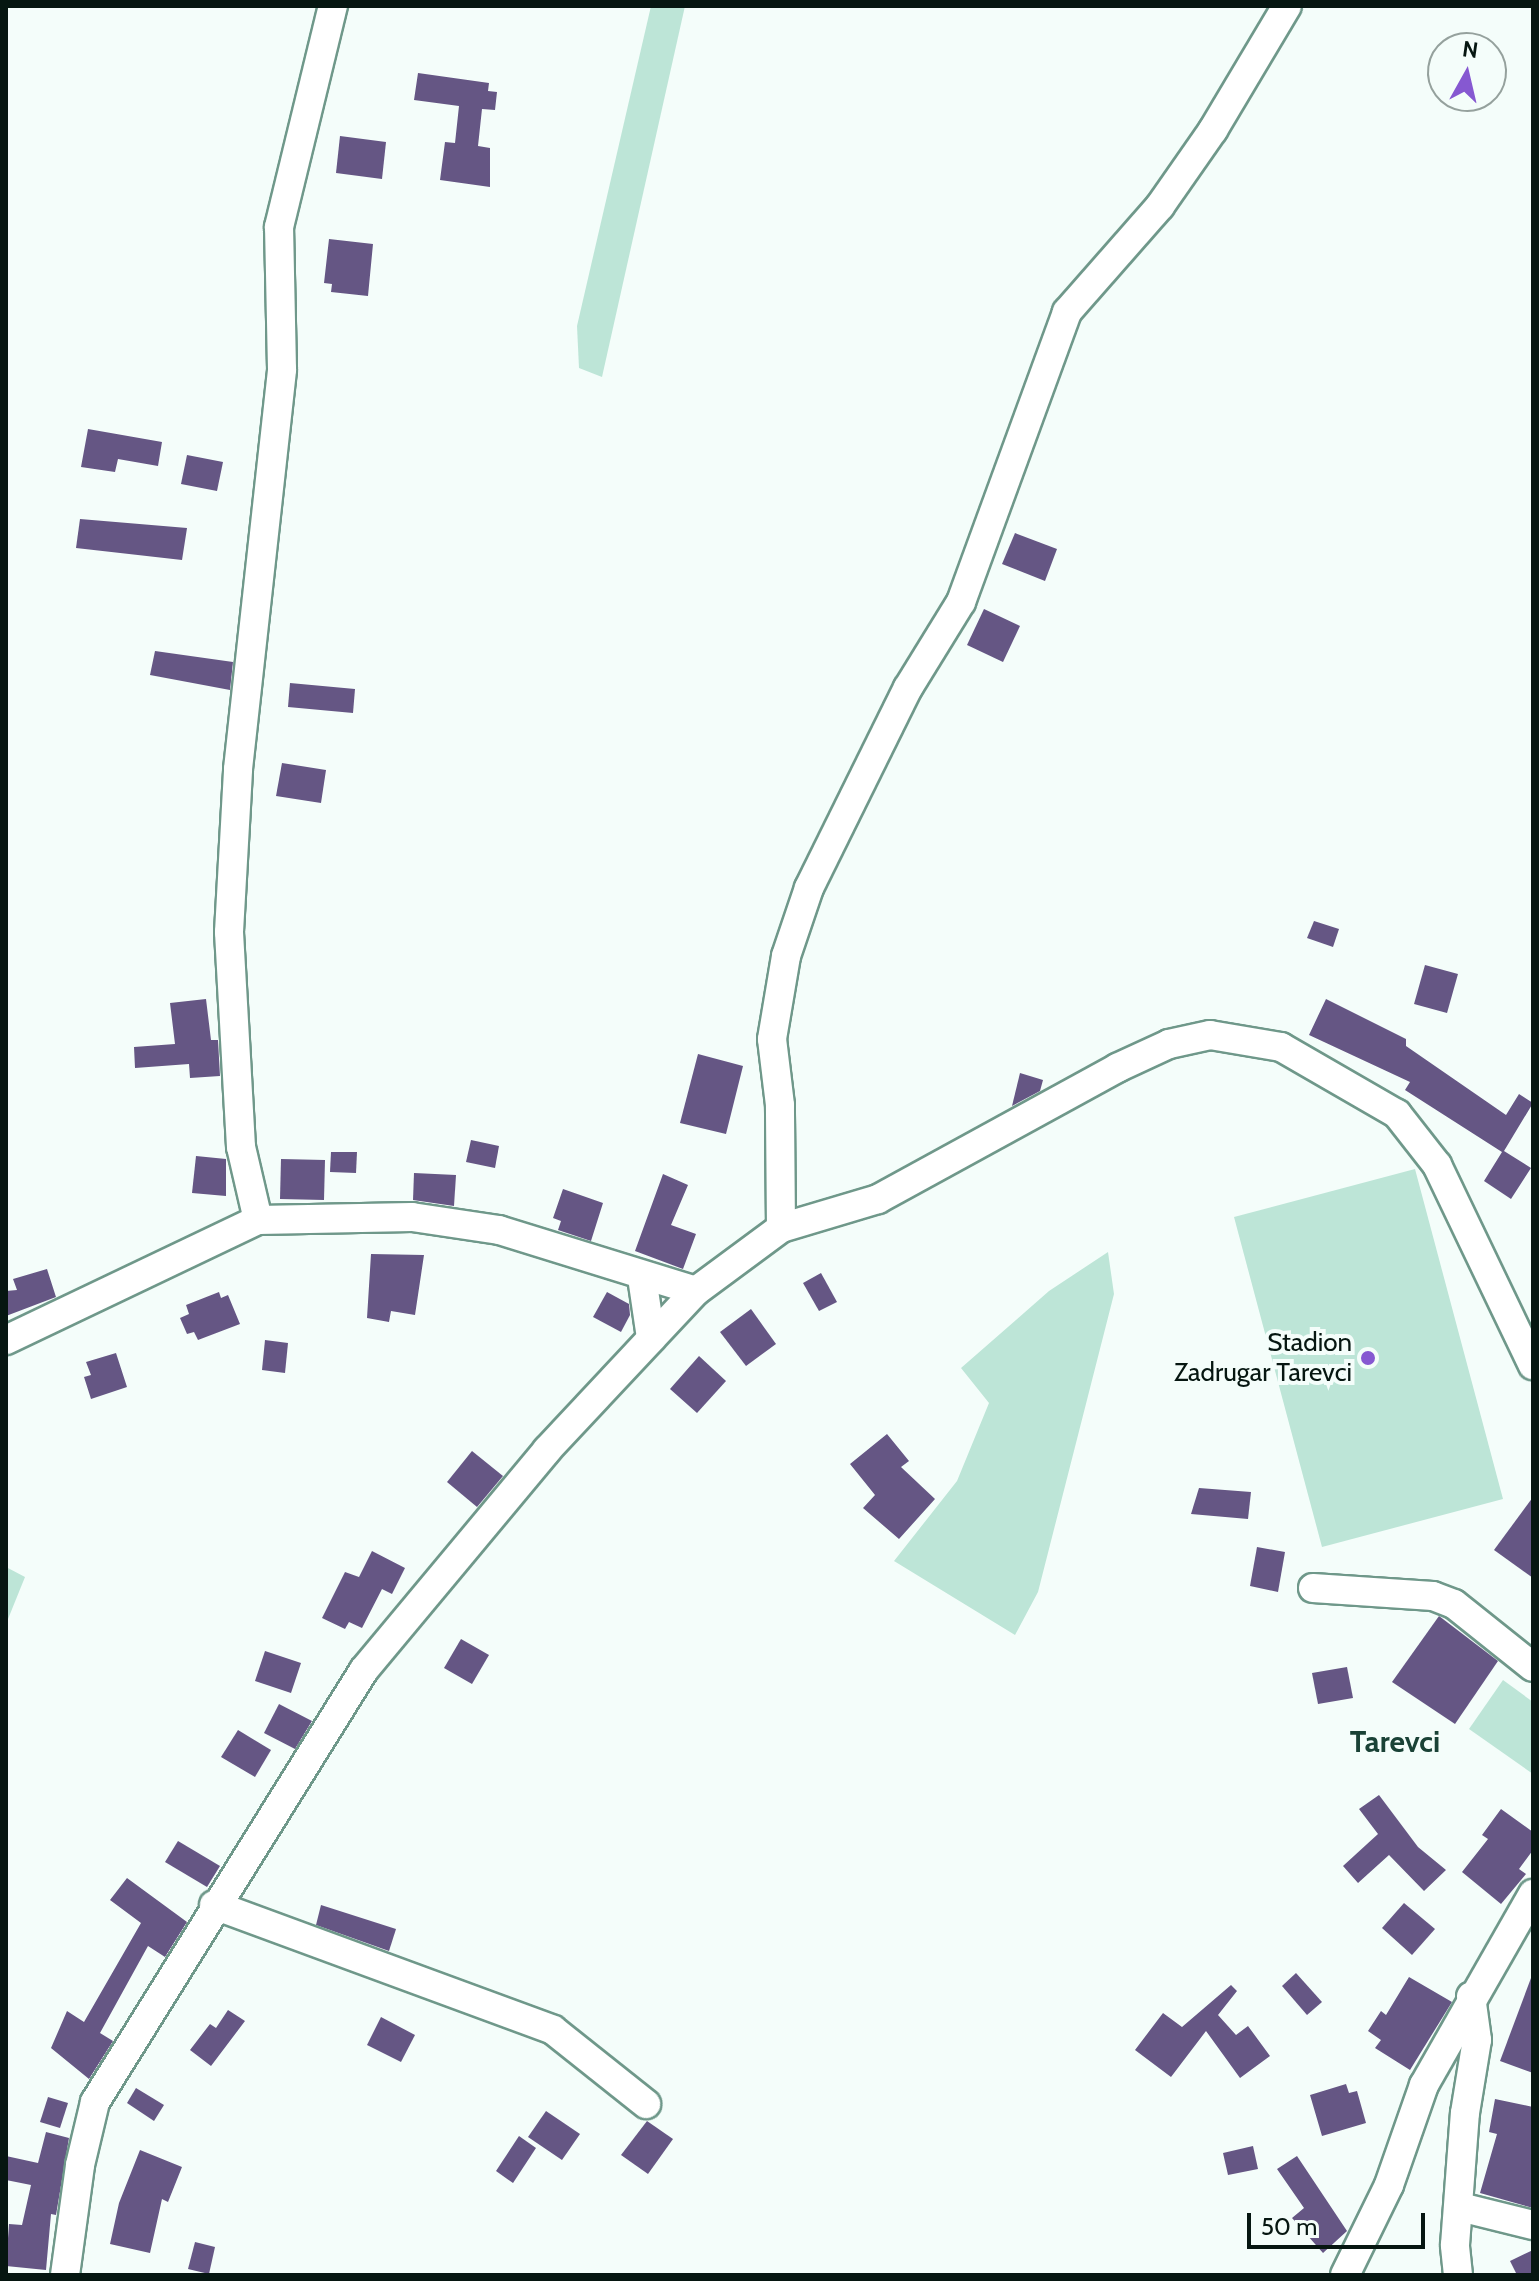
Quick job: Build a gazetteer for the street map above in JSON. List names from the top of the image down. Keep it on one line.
{"districts":["Tarevci"],"places":["Stadion Zadrugar Tarevci"],"scale_bar":"50 m","north":"top"}
